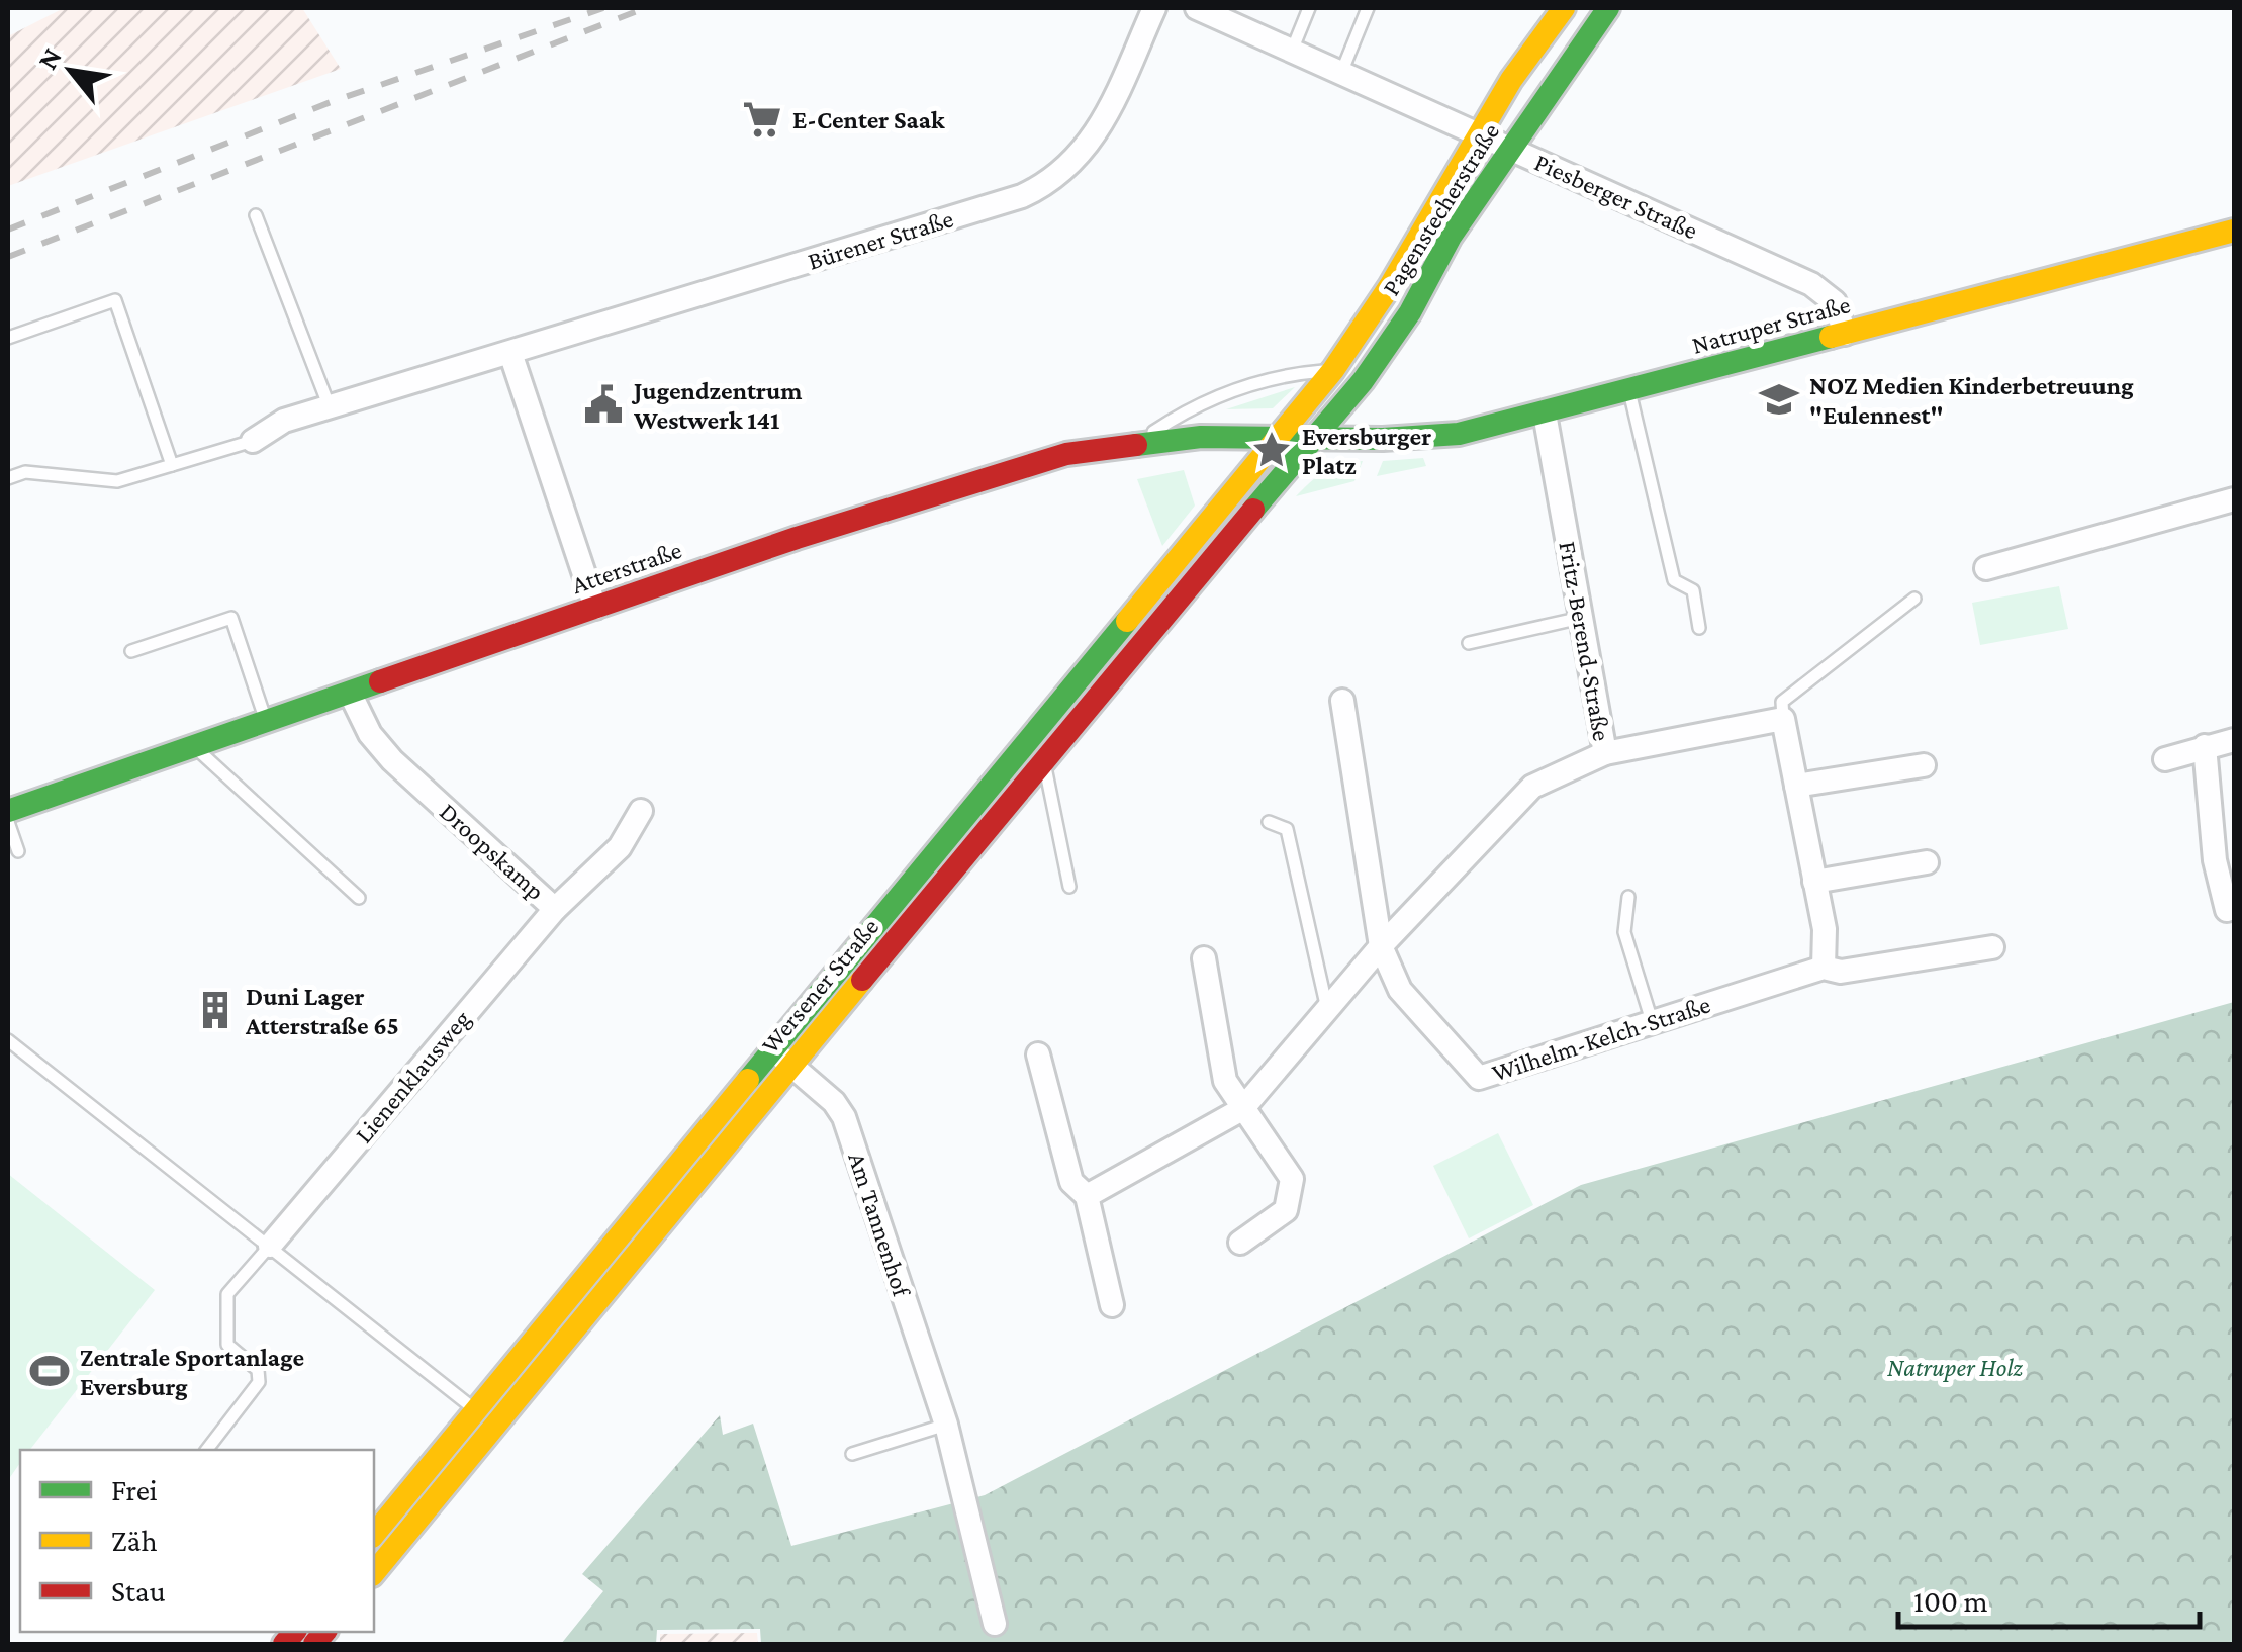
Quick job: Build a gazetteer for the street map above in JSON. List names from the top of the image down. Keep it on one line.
{"streets":{"main road":["Pagenstecherstraße","Natruper Straße","Atterstraße","Wersener Straße"],"street":["Piesberger Straße","Bürener Straße","Fritz-Berend-Straße","Droopskamp","Wilhelm-Kelch-Straße","Lienenklausweg","Am Tannenhof"]},"crossings":[["Piesberger Straße","Pagenstecherstraße"],["Piesberger Straße","Natruper Straße"],["Pagenstecherstraße","Natruper Straße"],["Pagenstecherstraße","Atterstraße"],["Pagenstecherstraße","Wersener Straße"],["Natruper Straße","Fritz-Berend-Straße"],["Natruper Straße","Wersener Straße"],["Atterstraße","Droopskamp"],["Atterstraße","Wersener Straße"],["Fritz-Berend-Straße","Wilhelm-Kelch-Straße"],["Droopskamp","Lienenklausweg"],["Wersener Straße","Am Tannenhof"]],"parks":["Natruper Holz"],"places":{"supermarket":["E-Center Saak"],"school or university":["NOZ Medien Kinderbetreuung \"Eulennest\""],"public building":["Jugendzentrum Westwerk 141"],"place":["Eversburger Platz"],"building":["Duni Lager Atterstraße 65"],"sports":["Zentrale Sportanlage Eversburg"]},"legend":["Frei","Zäh","Stau"],"scale_bar":"100 m","north":"top left"}
